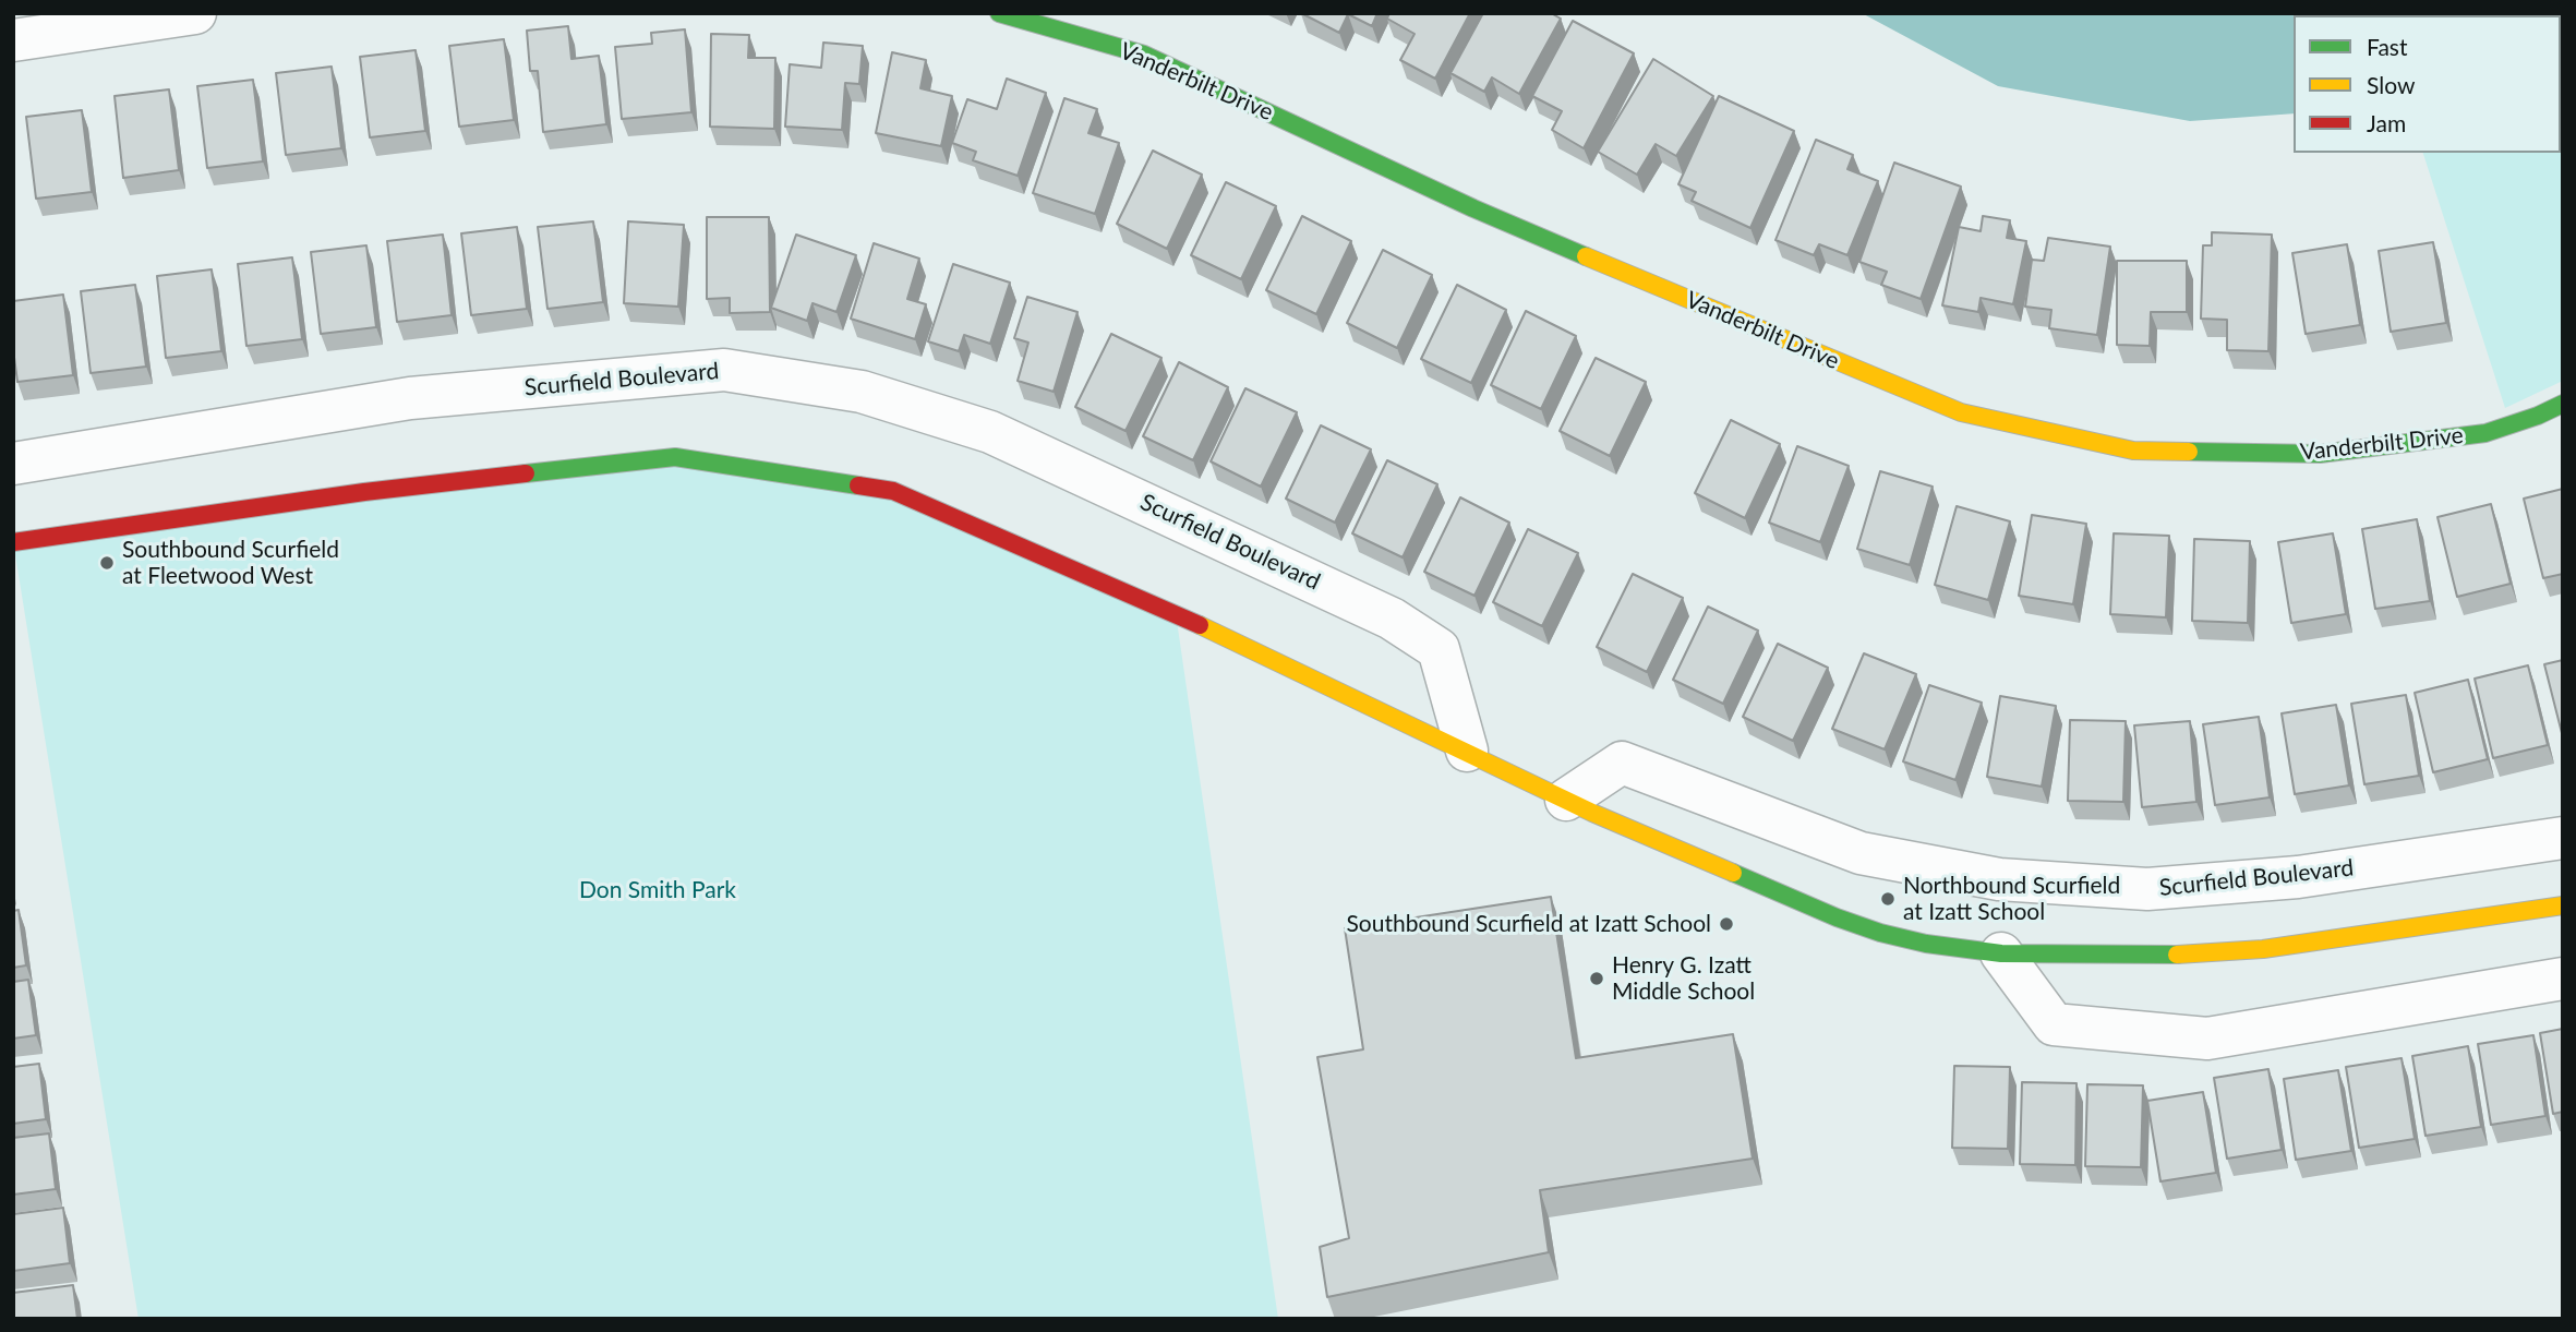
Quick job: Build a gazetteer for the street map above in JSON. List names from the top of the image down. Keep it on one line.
{"streets":{"street":["Vanderbilt Drive","Scurfield Boulevard"]},"parks":["Don Smith Park"],"places":["Southbound Scurfield at Fleetwood West","Northbound Scurfield at Izatt School","Southbound Scurfield at Izatt School","Henry G. Izatt Middle School"],"legend":["Fast","Slow","Jam"]}
